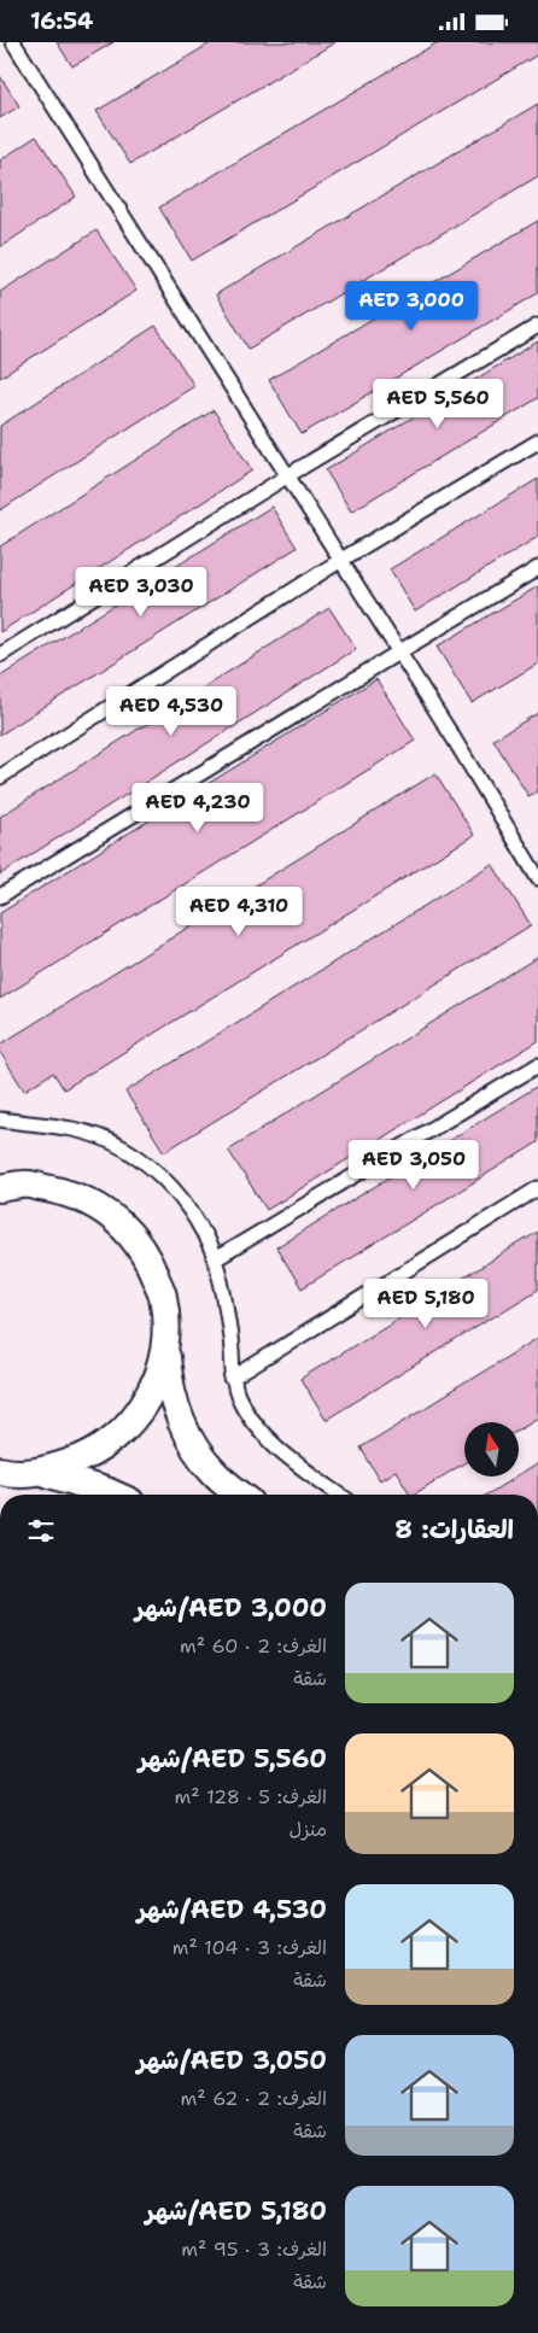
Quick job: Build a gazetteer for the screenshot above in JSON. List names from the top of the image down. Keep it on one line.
{"north":"top","page":{"status":"16:54","price":["AED 3,000","AED 5,560","AED 3,030","AED 4,530","AED 4,230","AED 4,310","AED 3,050","AED 5,180"],"heading":"العقارات: 8","list":[{"name":"AED 3,000/شهر","note":"الغرف: 2 · 60 m² · شقة"},{"name":"AED 5,560/شهر","note":"الغرف: 5 · 128 m² · منزل"},{"name":"AED 4,530/شهر","note":"الغرف: 3 · 104 m² · شقة"},{"name":"AED 3,050/شهر","note":"الغرف: 2 · 62 m² · شقة"},{"name":"AED 5,180/شهر","note":"الغرف: 3 · 95 m² · شقة"}]}}
